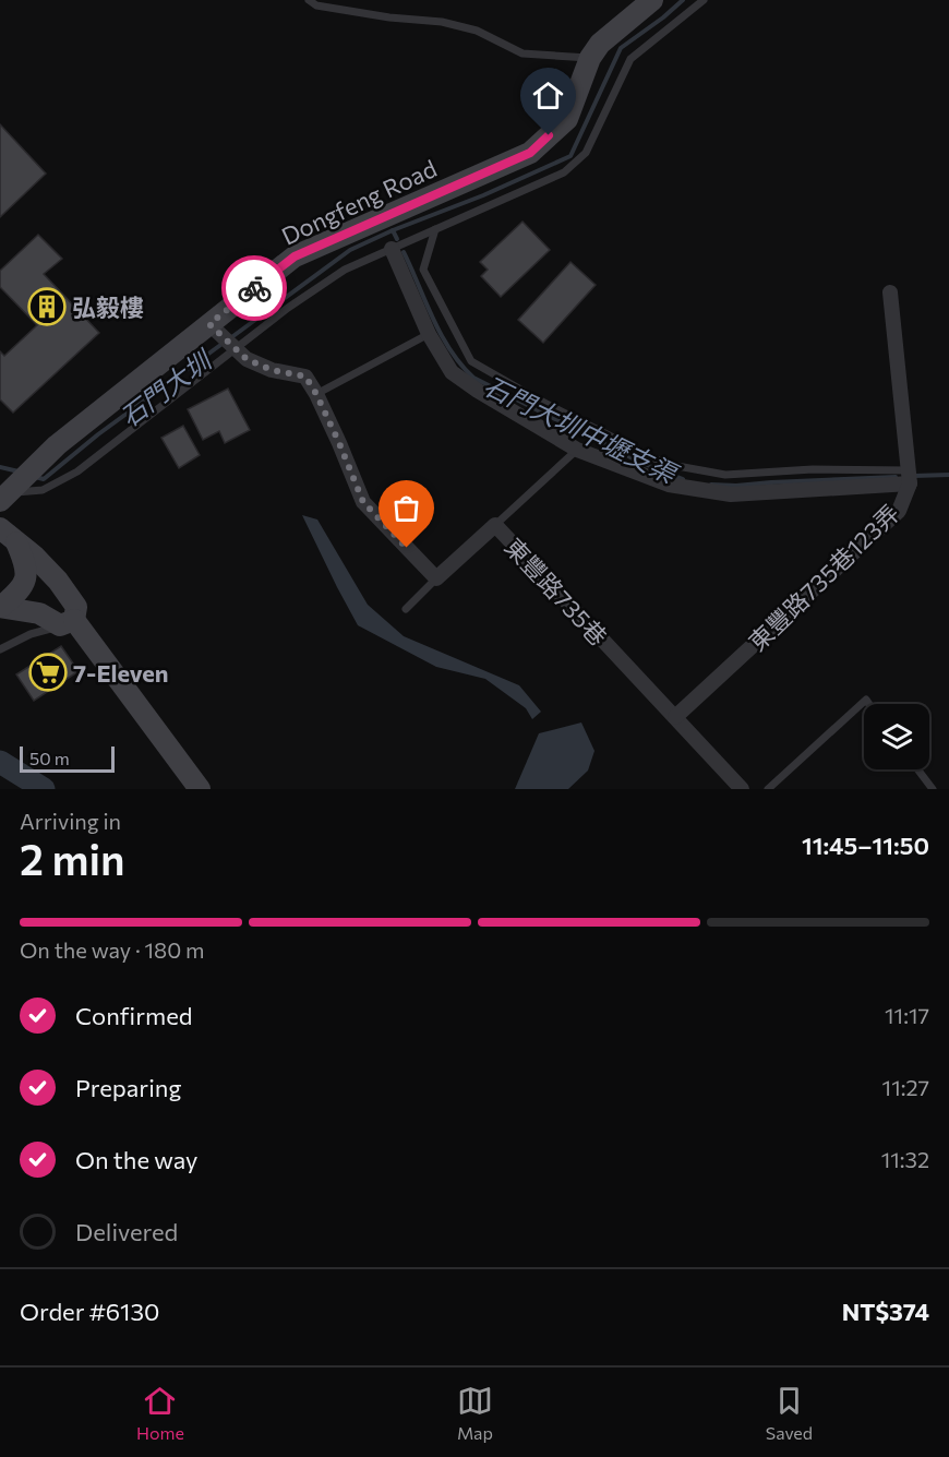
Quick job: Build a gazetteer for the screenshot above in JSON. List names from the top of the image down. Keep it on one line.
{"streets":{"street":["Dongfeng Road","東豐路735巷123弄","東豐路735巷"]},"crossings":[["東豐路735巷123弄","東豐路735巷"]],"water":["石門大圳","石門大圳中壢支渠"],"places":{"building":["弘毅樓"],"supermarket":["7-Eleven"]},"scale_bar":"50 m","page":{"scale":"50 m","heading":["2 min","Arriving in","11:45–11:50"],"panel":["Order #6130","NT$374"],"bar":"On the way · 180 m","list":[["Confirmed","11:17"],["Preparing","11:27"],["On the way","11:32"],"Delivered"],"tabs":["Home","Map","Saved"]}}
